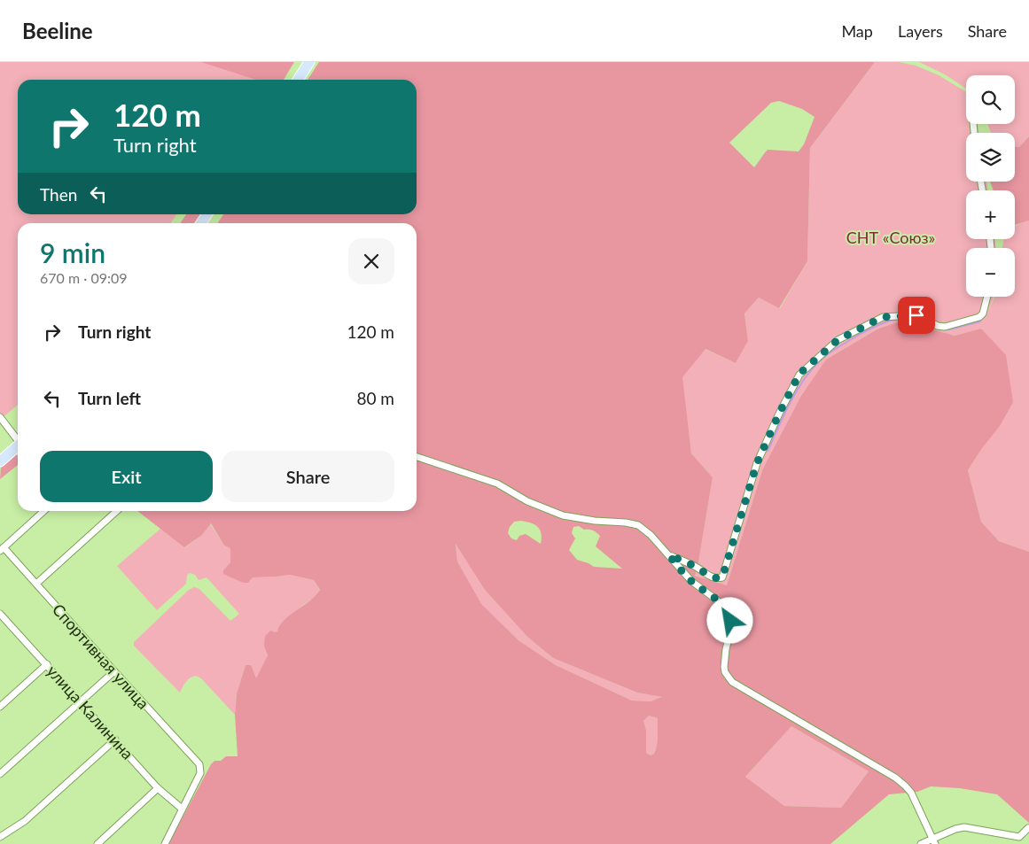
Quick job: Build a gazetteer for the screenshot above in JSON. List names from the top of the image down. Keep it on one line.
{"streets":{"street":["Спортивная улица","улица Калинина"]},"crossings":[["Спортивная улица","улица Калинина"]],"parks":["СНТ «Союз»"],"page":{"header":"Beeline","nav":["Map","Layers","Share"],"map_buttons":["+","−"],"turn":["120 m","Turn right"],"then":"Then","heading":["9 min","670 m · 09:09"],"list":[{"name":"Turn right","value":"120 m"},{"name":"Turn left","value":"80 m"}],"buttons":["Exit","Share"]}}
